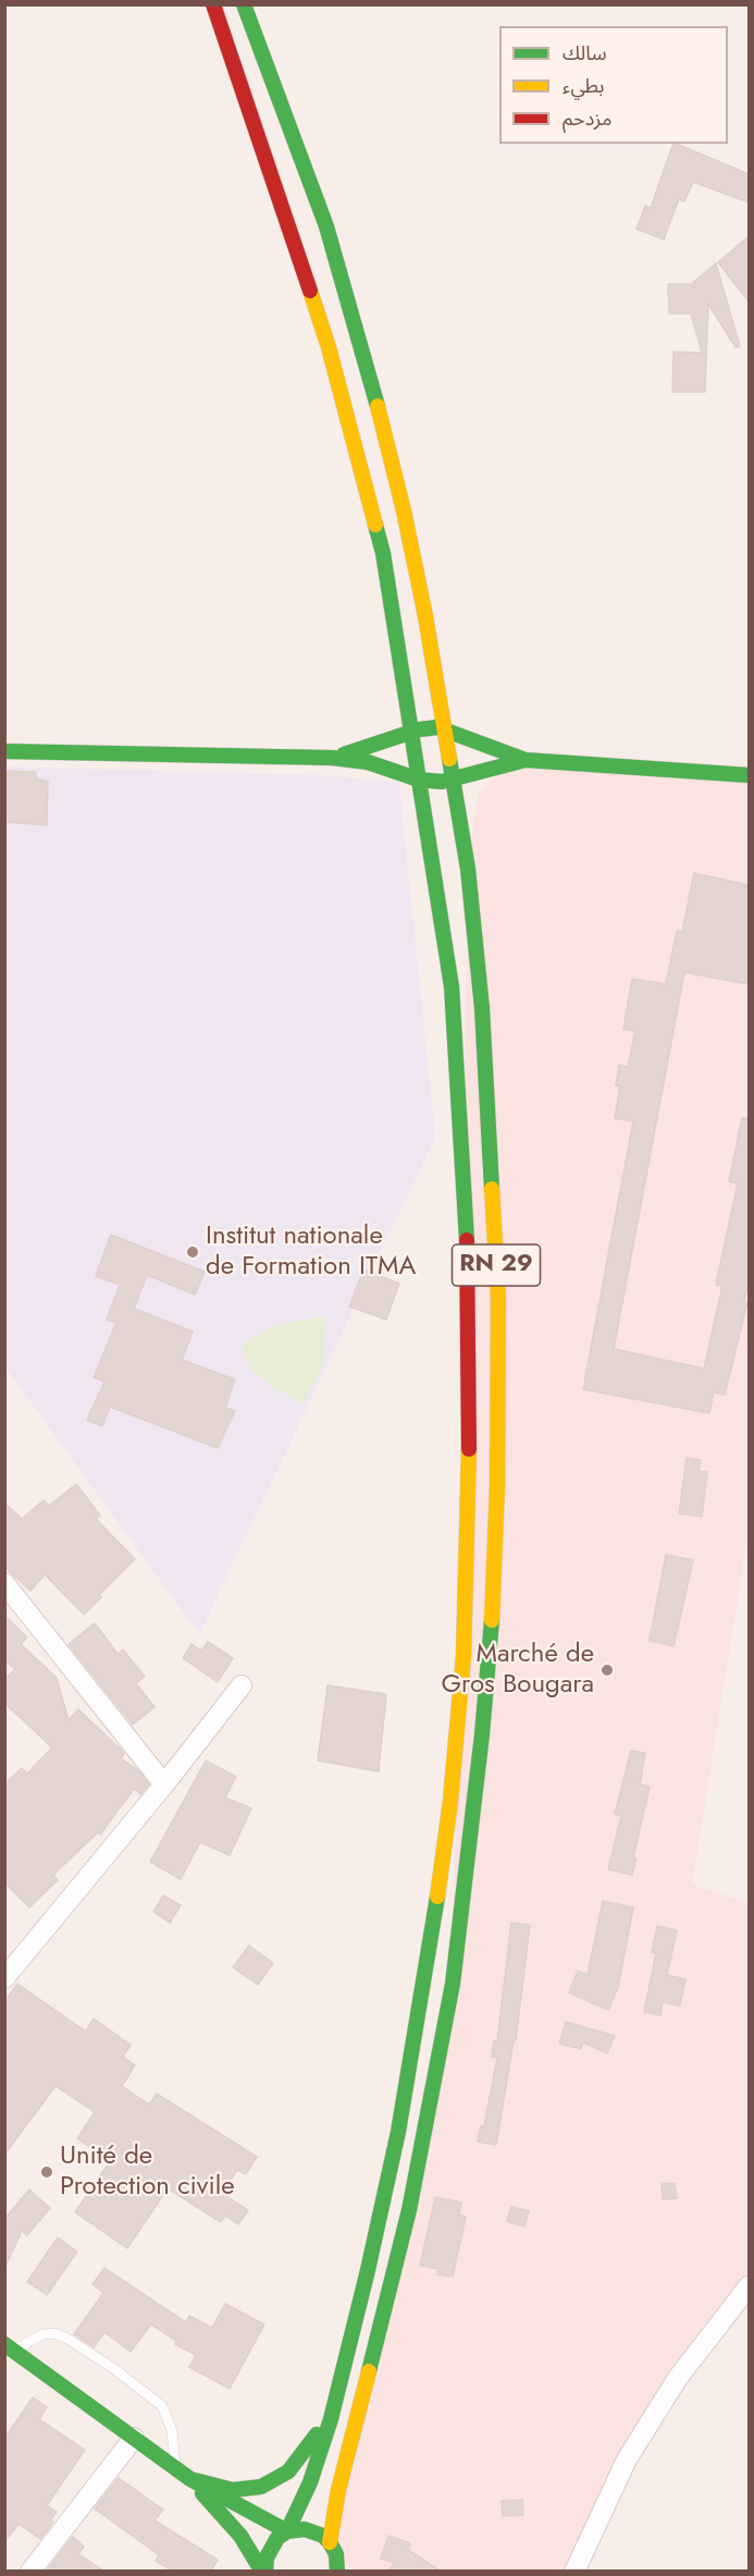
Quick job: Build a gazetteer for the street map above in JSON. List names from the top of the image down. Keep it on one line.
{"streets":{"main road":["RN 29"]},"places":["Institut nationale de Formation ITMA","Marché de Gros Bougara","Unité de Protection civile"],"legend":["سالك","بطيء","مزدحم"]}
